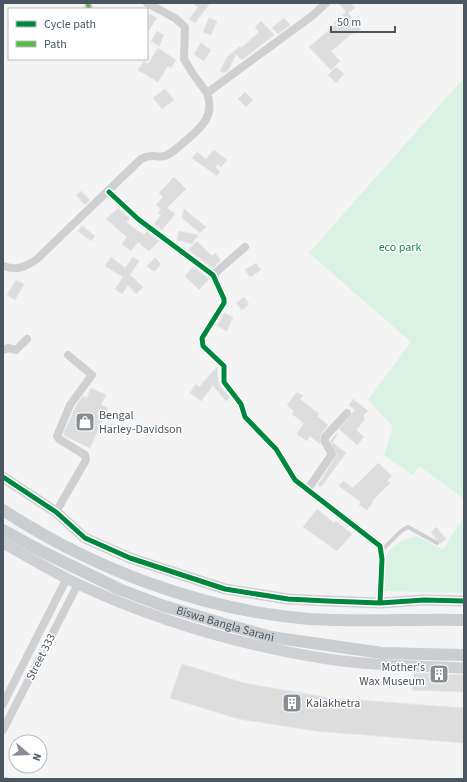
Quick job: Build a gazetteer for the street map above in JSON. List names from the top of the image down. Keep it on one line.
{"streets":{"main road":["Biswa Bangla Sarani"],"street":["Street 333"]},"parks":["eco park"],"places":{"shop":["Bengal Harley-Davidson"],"building":["Mother's Wax Museum","Kalakhetra"]},"legend":["Cycle path","Path"],"scale_bar":"50 m","north":"right"}
